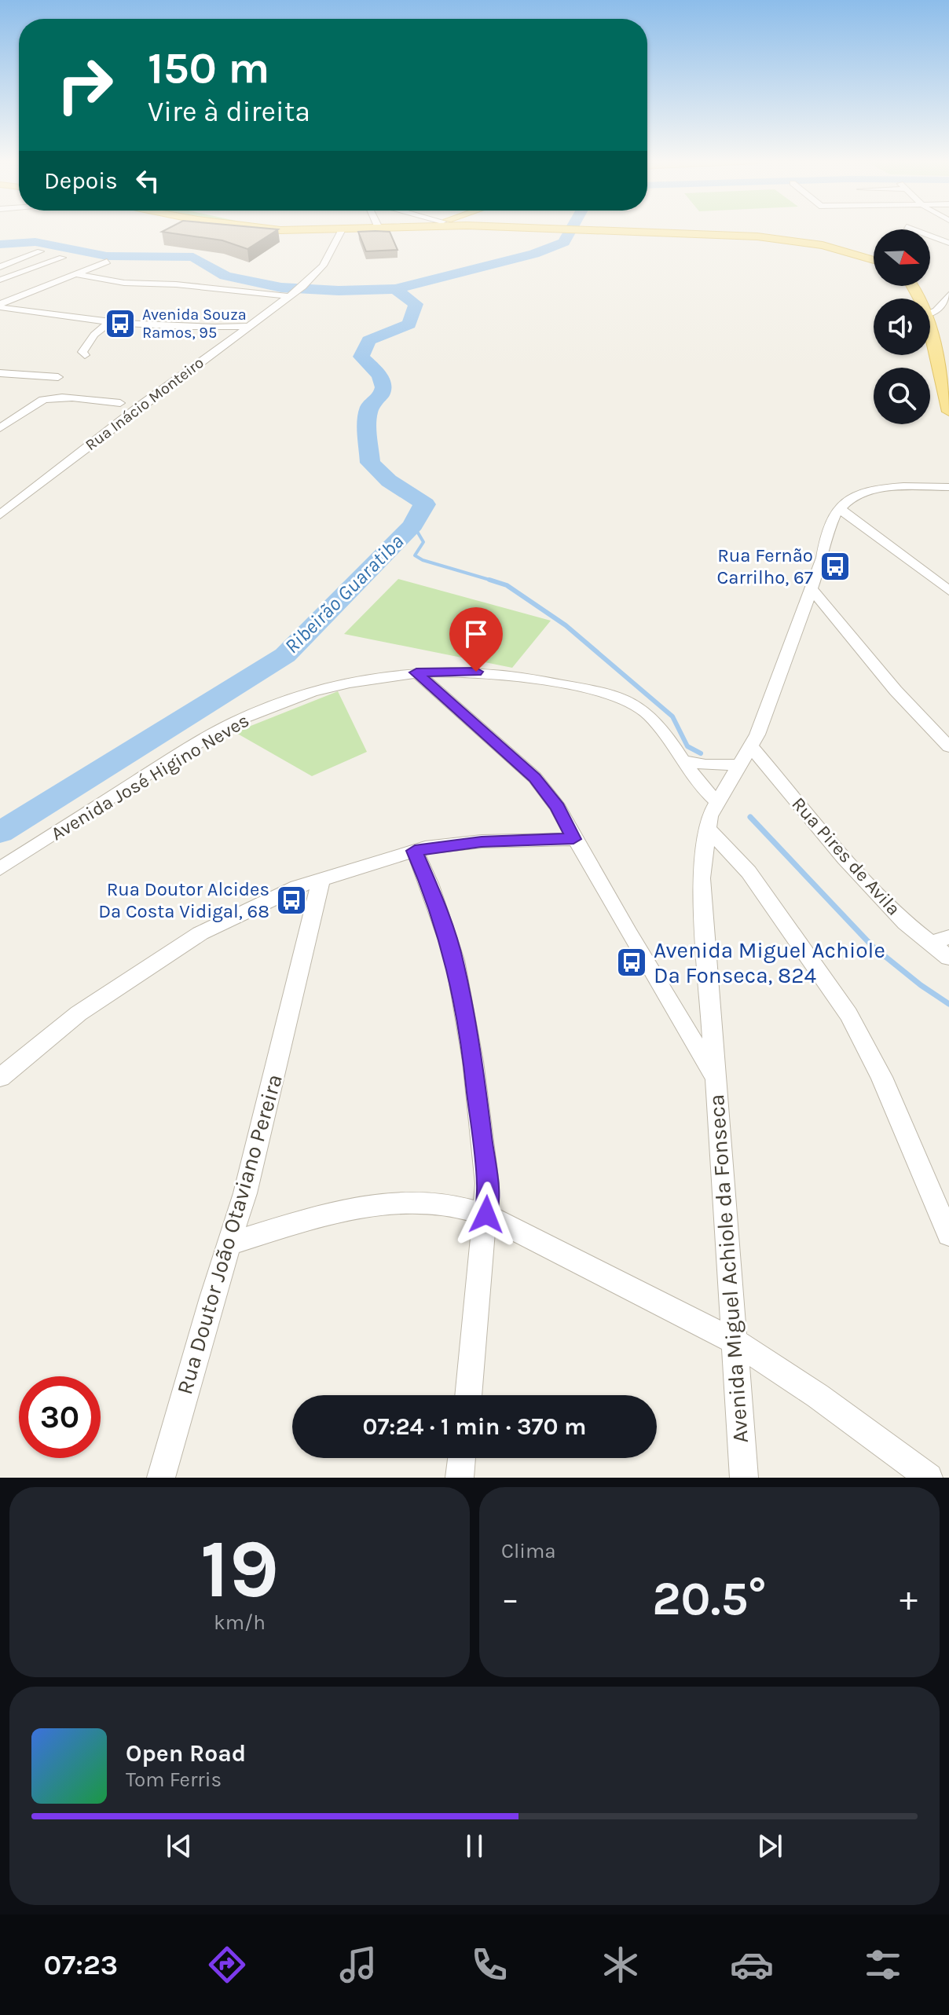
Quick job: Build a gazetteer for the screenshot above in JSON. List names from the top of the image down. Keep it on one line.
{"streets":{"street":["Rua Inácio Monteiro","Avenida José Higino Neves","Rua Pires de Avila","Rua Doutor João Otaviano Pereira","Avenida Miguel Achiole da Fonseca"]},"crossings":[["Avenida José Higino Neves","Avenida Miguel Achiole da Fonseca"]],"water":["Ribeirão Guaratiba"],"places":{"bus stop":["Avenida Souza Ramos, 95","Rua Fernão Carrilho, 67","Rua Doutor Alcides Da Costa Vidigal, 68","Avenida Miguel Achiole Da Fonseca, 824"]},"north":"right","page":{"turn":["150 m","Vire à direita"],"then":"Depois","limit":"30","trip":"07:24 · 1 min · 370 m","tile":[["19","km/h"],"Clima"],"heat":["−","20.5°","+"],"song":["Open Road","Tom Ferris"],"tabs":"07:23"}}
